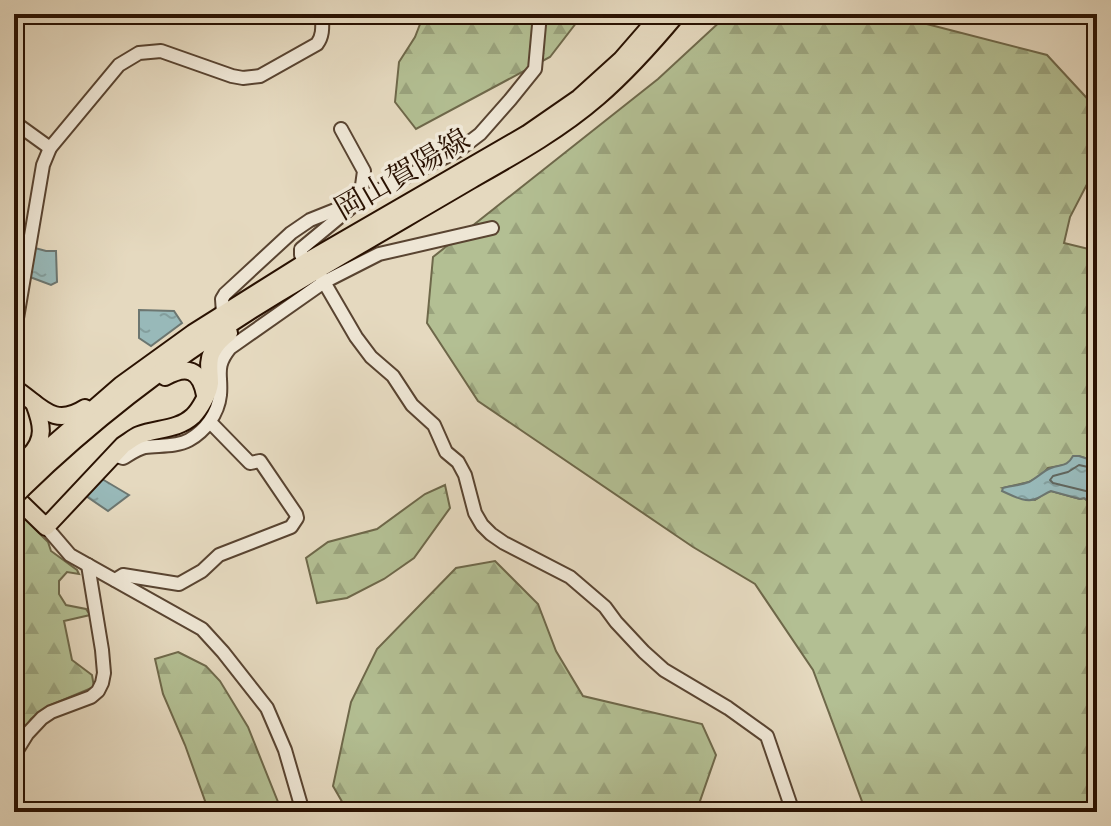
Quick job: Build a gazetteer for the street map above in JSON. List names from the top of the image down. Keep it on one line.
{"streets":{"main road":["岡山賀陽線"]}}
